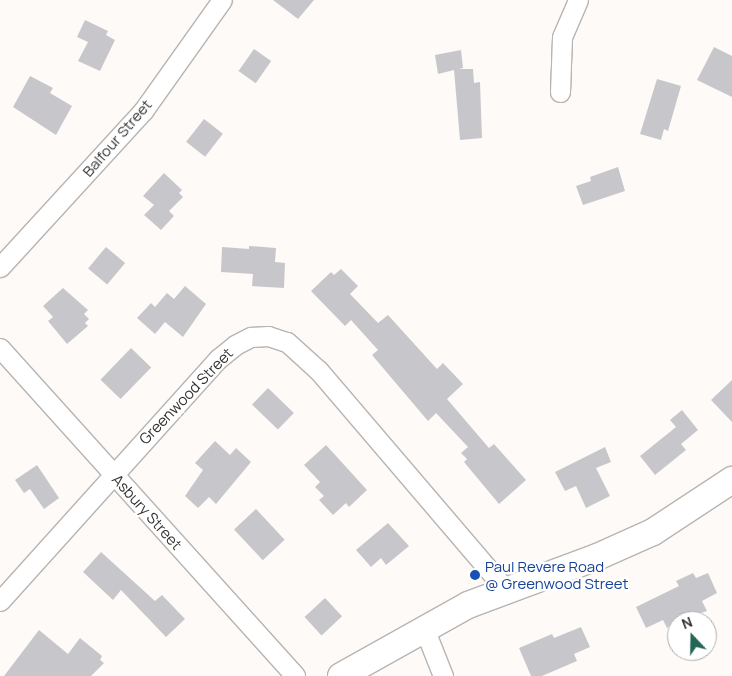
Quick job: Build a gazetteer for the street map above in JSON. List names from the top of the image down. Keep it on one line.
{"streets":{"street":["Balfour Street","Greenwood Street","Asbury Street"]},"crossings":[["Greenwood Street","Asbury Street"]],"places":["Paul Revere Road @ Greenwood Street"],"north":"top"}
